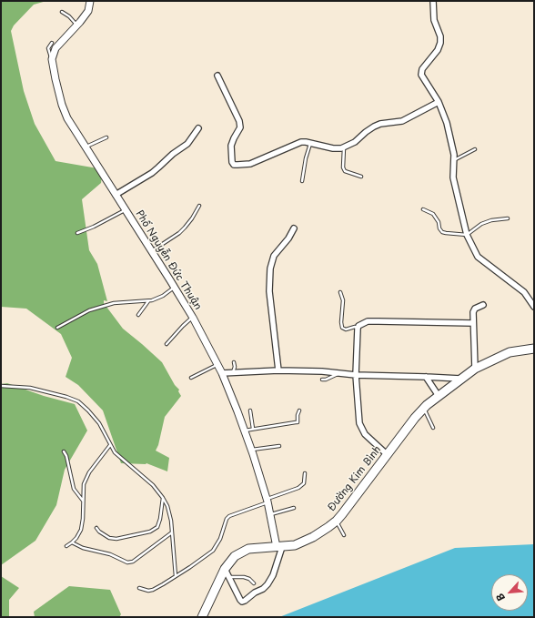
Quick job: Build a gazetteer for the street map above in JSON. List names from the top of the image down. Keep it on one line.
{"streets":{"main road":["Đường Kim Bình"],"street":["Phố Nguyễn Đức Thuận"]},"crossings":[["Phố Nguyễn Đức Thuận","Đường Kim Bình"]],"north":"bottom left"}
